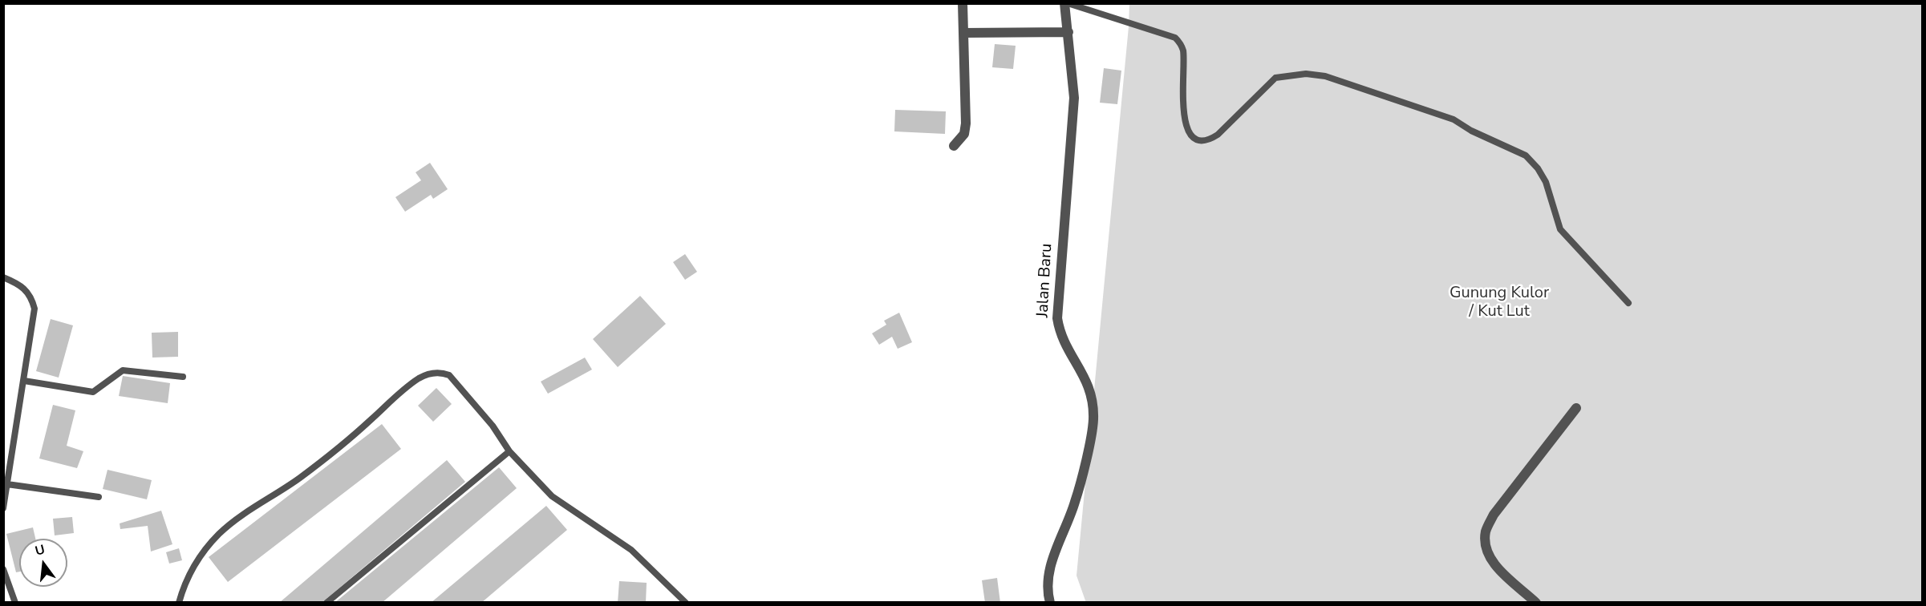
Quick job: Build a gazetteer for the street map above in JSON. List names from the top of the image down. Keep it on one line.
{"streets":{"street":["Jalan Baru"]},"parks":["Gunung Kulor / Kut Lut"],"north":"top"}
